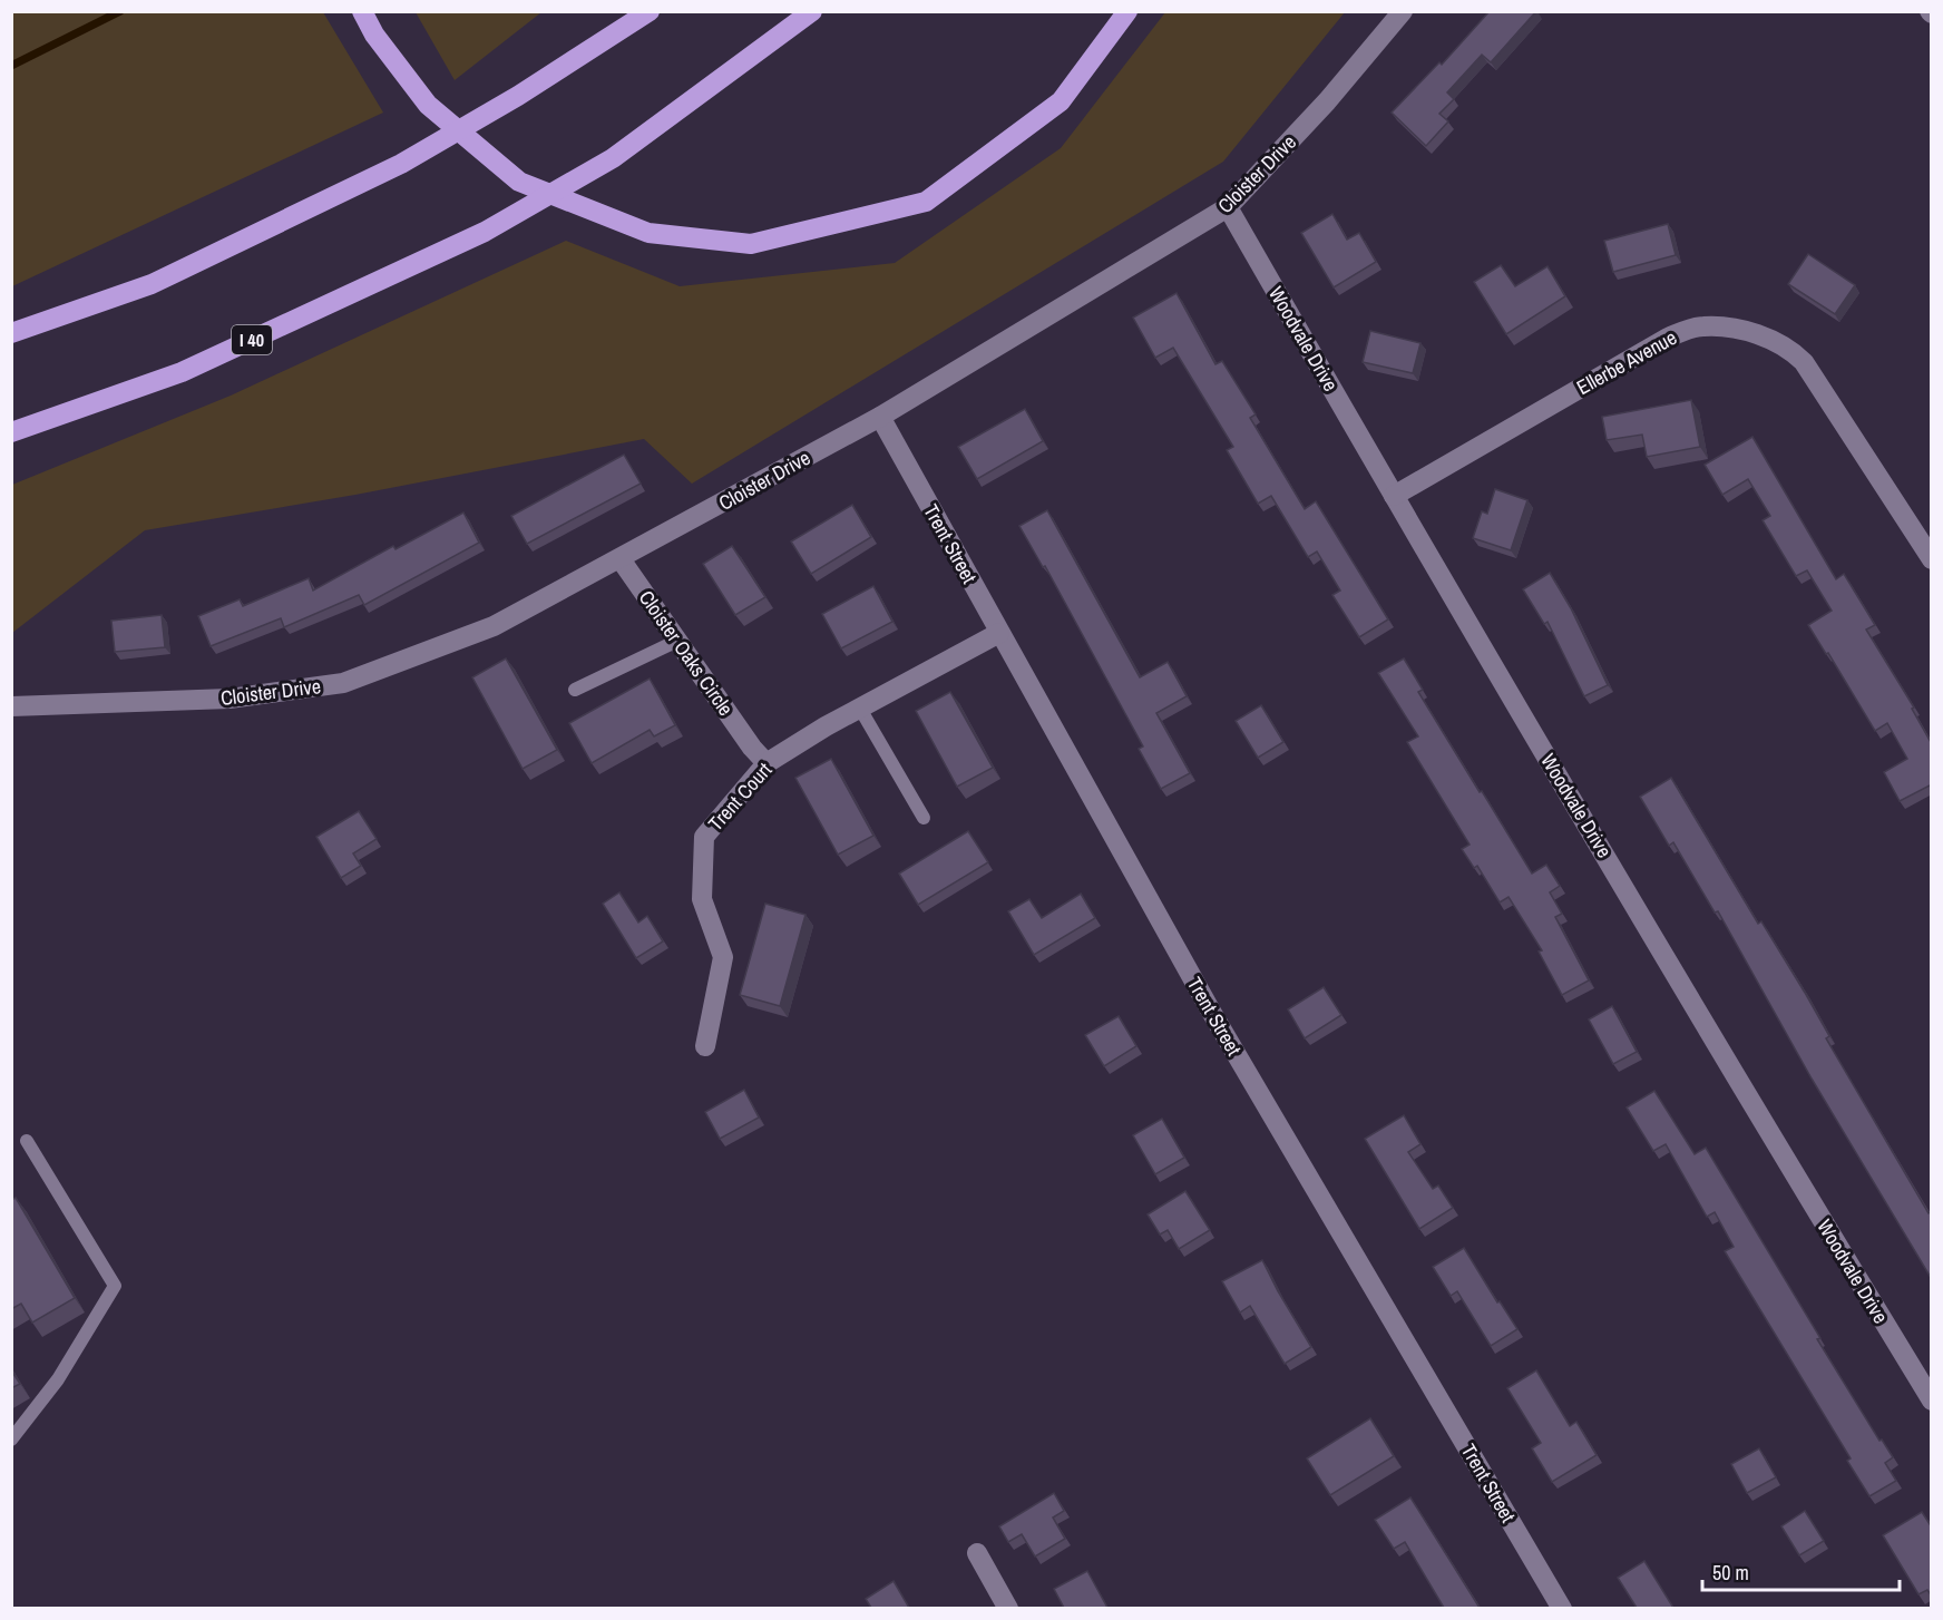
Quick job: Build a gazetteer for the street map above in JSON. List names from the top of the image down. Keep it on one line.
{"streets":{"highway":["I 40"],"street":["Cloister Drive","Woodvale Drive","Ellerbe Avenue","Trent Street","Cloister Oaks Circle","Trent Court"]},"crossings":[["Cloister Drive","Woodvale Drive"],["Cloister Drive","Trent Street"],["Cloister Drive","Cloister Oaks Circle"],["Woodvale Drive","Ellerbe Avenue"],["Trent Street","Trent Court"],["Cloister Oaks Circle","Trent Court"]],"scale_bar":"50 m"}
